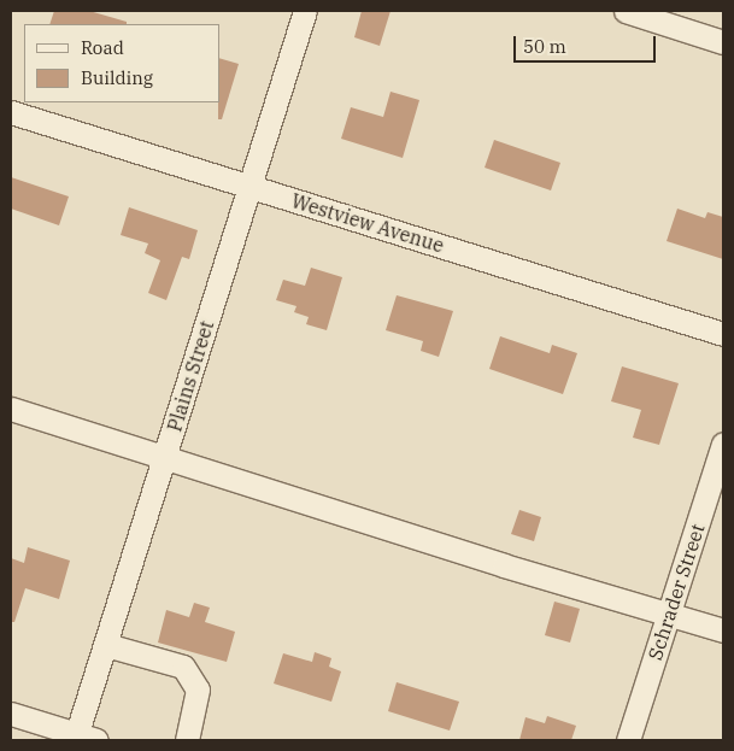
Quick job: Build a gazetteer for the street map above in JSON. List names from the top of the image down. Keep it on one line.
{"streets":{"street":["Westview Avenue","Plains Street","Schrader Street"]},"crossings":[["Westview Avenue","Plains Street"]],"legend":["Road","Building"],"scale_bar":"50 m"}
